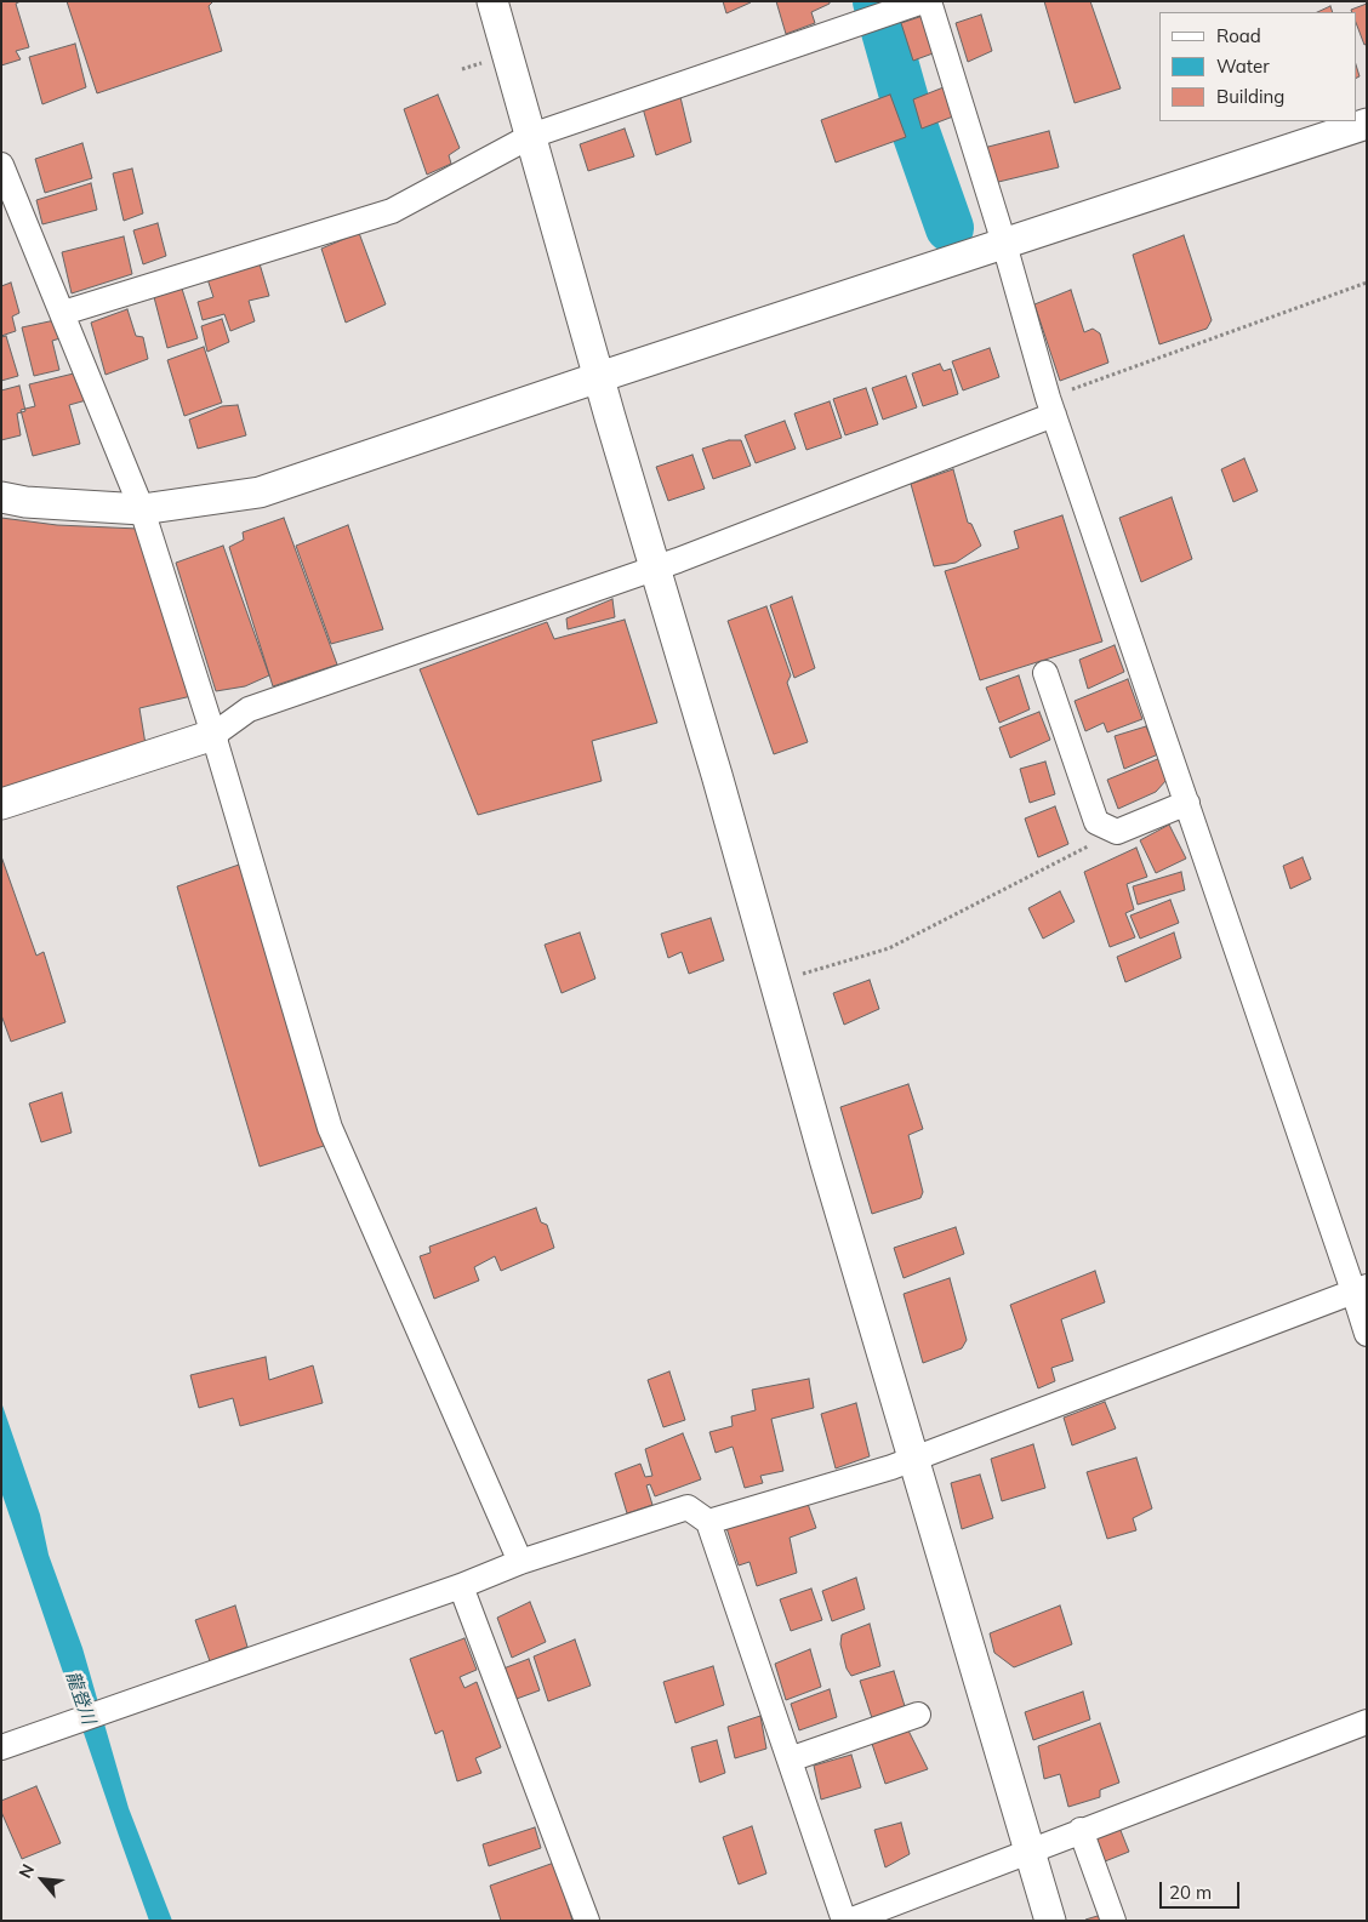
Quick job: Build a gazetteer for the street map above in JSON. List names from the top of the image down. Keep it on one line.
{"water":["龍登川"],"legend":["Road","Water","Building"],"scale_bar":"20 m","north":"top left"}
